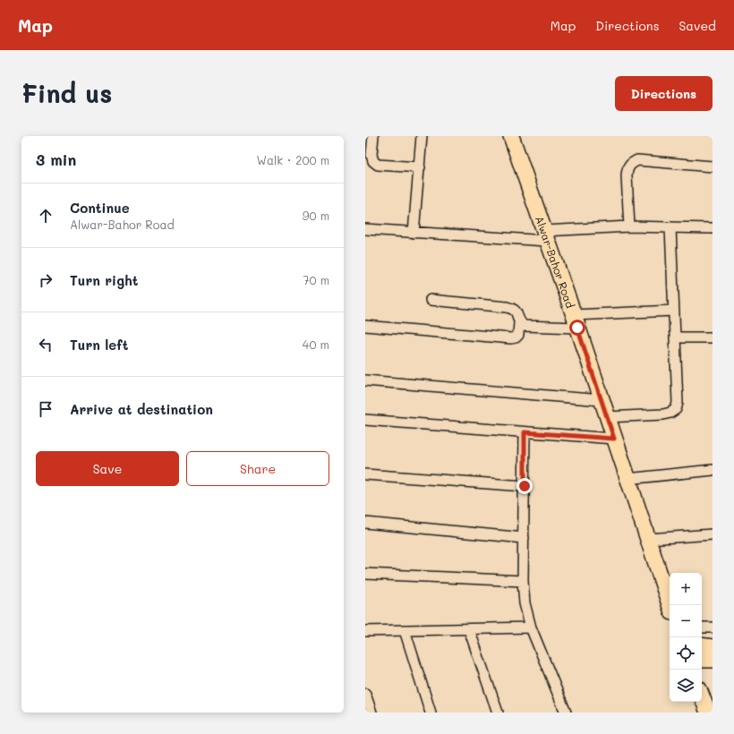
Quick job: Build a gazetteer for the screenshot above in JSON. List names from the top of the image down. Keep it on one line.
{"streets":{"main road":["Alwar-Bahor Road"]},"page":{"header":"Map","nav":["Map","Directions","Saved"],"buttons":["Directions",["Save","Share"]],"title":"Find us","heading":["3 min","Walk · 200 m"],"list":[["Continue","Alwar-Bahor Road","90 m"],["Turn right","70 m"],["Turn left","40 m"],"Arrive at destination"],"map_buttons":["+","−"]}}
